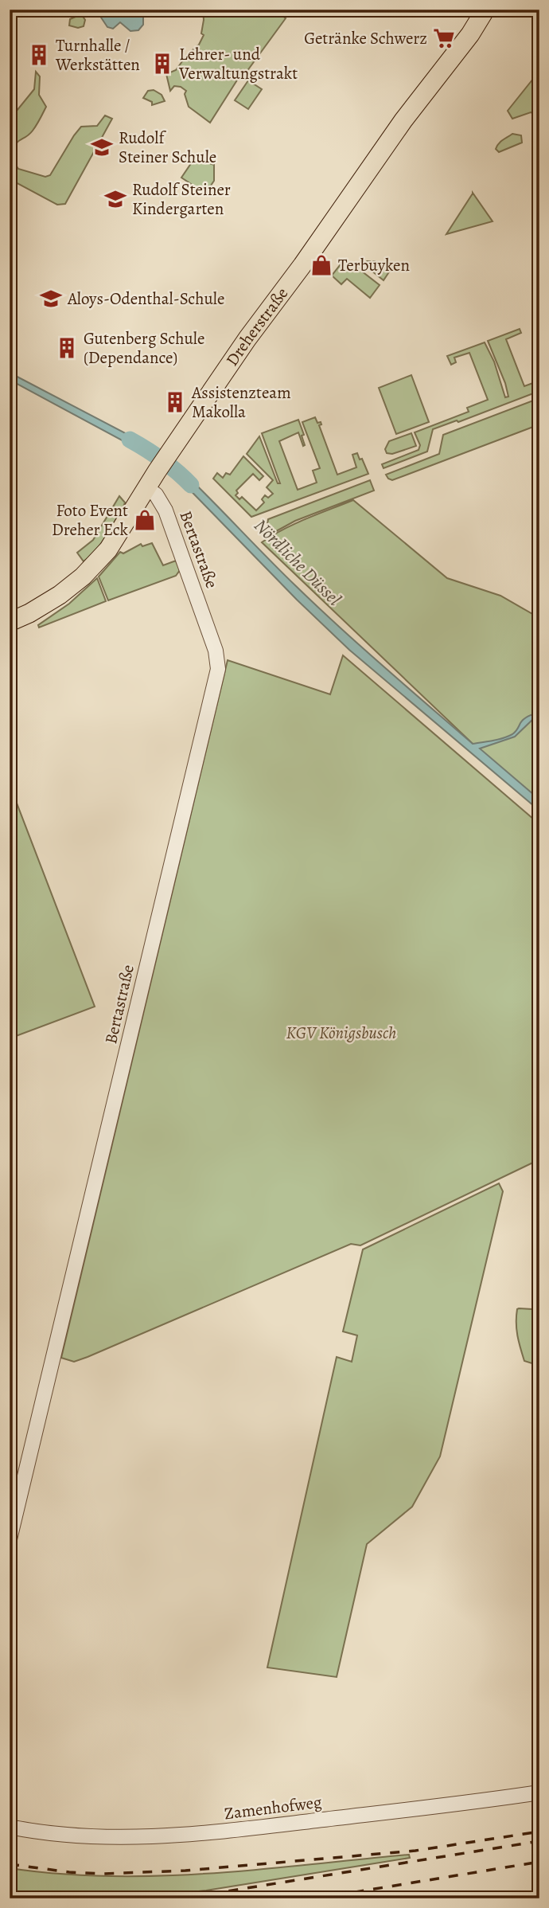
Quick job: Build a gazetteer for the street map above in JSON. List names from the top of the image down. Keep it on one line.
{"streets":{"main road":["Dreherstraße"],"street":["Bertastraße","Zamenhofweg"]},"crossings":[["Dreherstraße","Bertastraße"]],"water":["Nördliche Düssel"],"parks":["KGV Königsbusch"],"places":{"supermarket":["Getränke Schwerz"],"building":["Turnhalle / Werkstätten","Lehrer- und Verwaltungstrakt","Gutenberg Schule (Dependance)","Assistenzteam Makolla"],"school or university":["Rudolf Steiner Schule","Rudolf Steiner Kindergarten","Aloys-Odenthal-Schule"],"shop":["Terbuyken","Foto Event Dreher Eck"]}}
